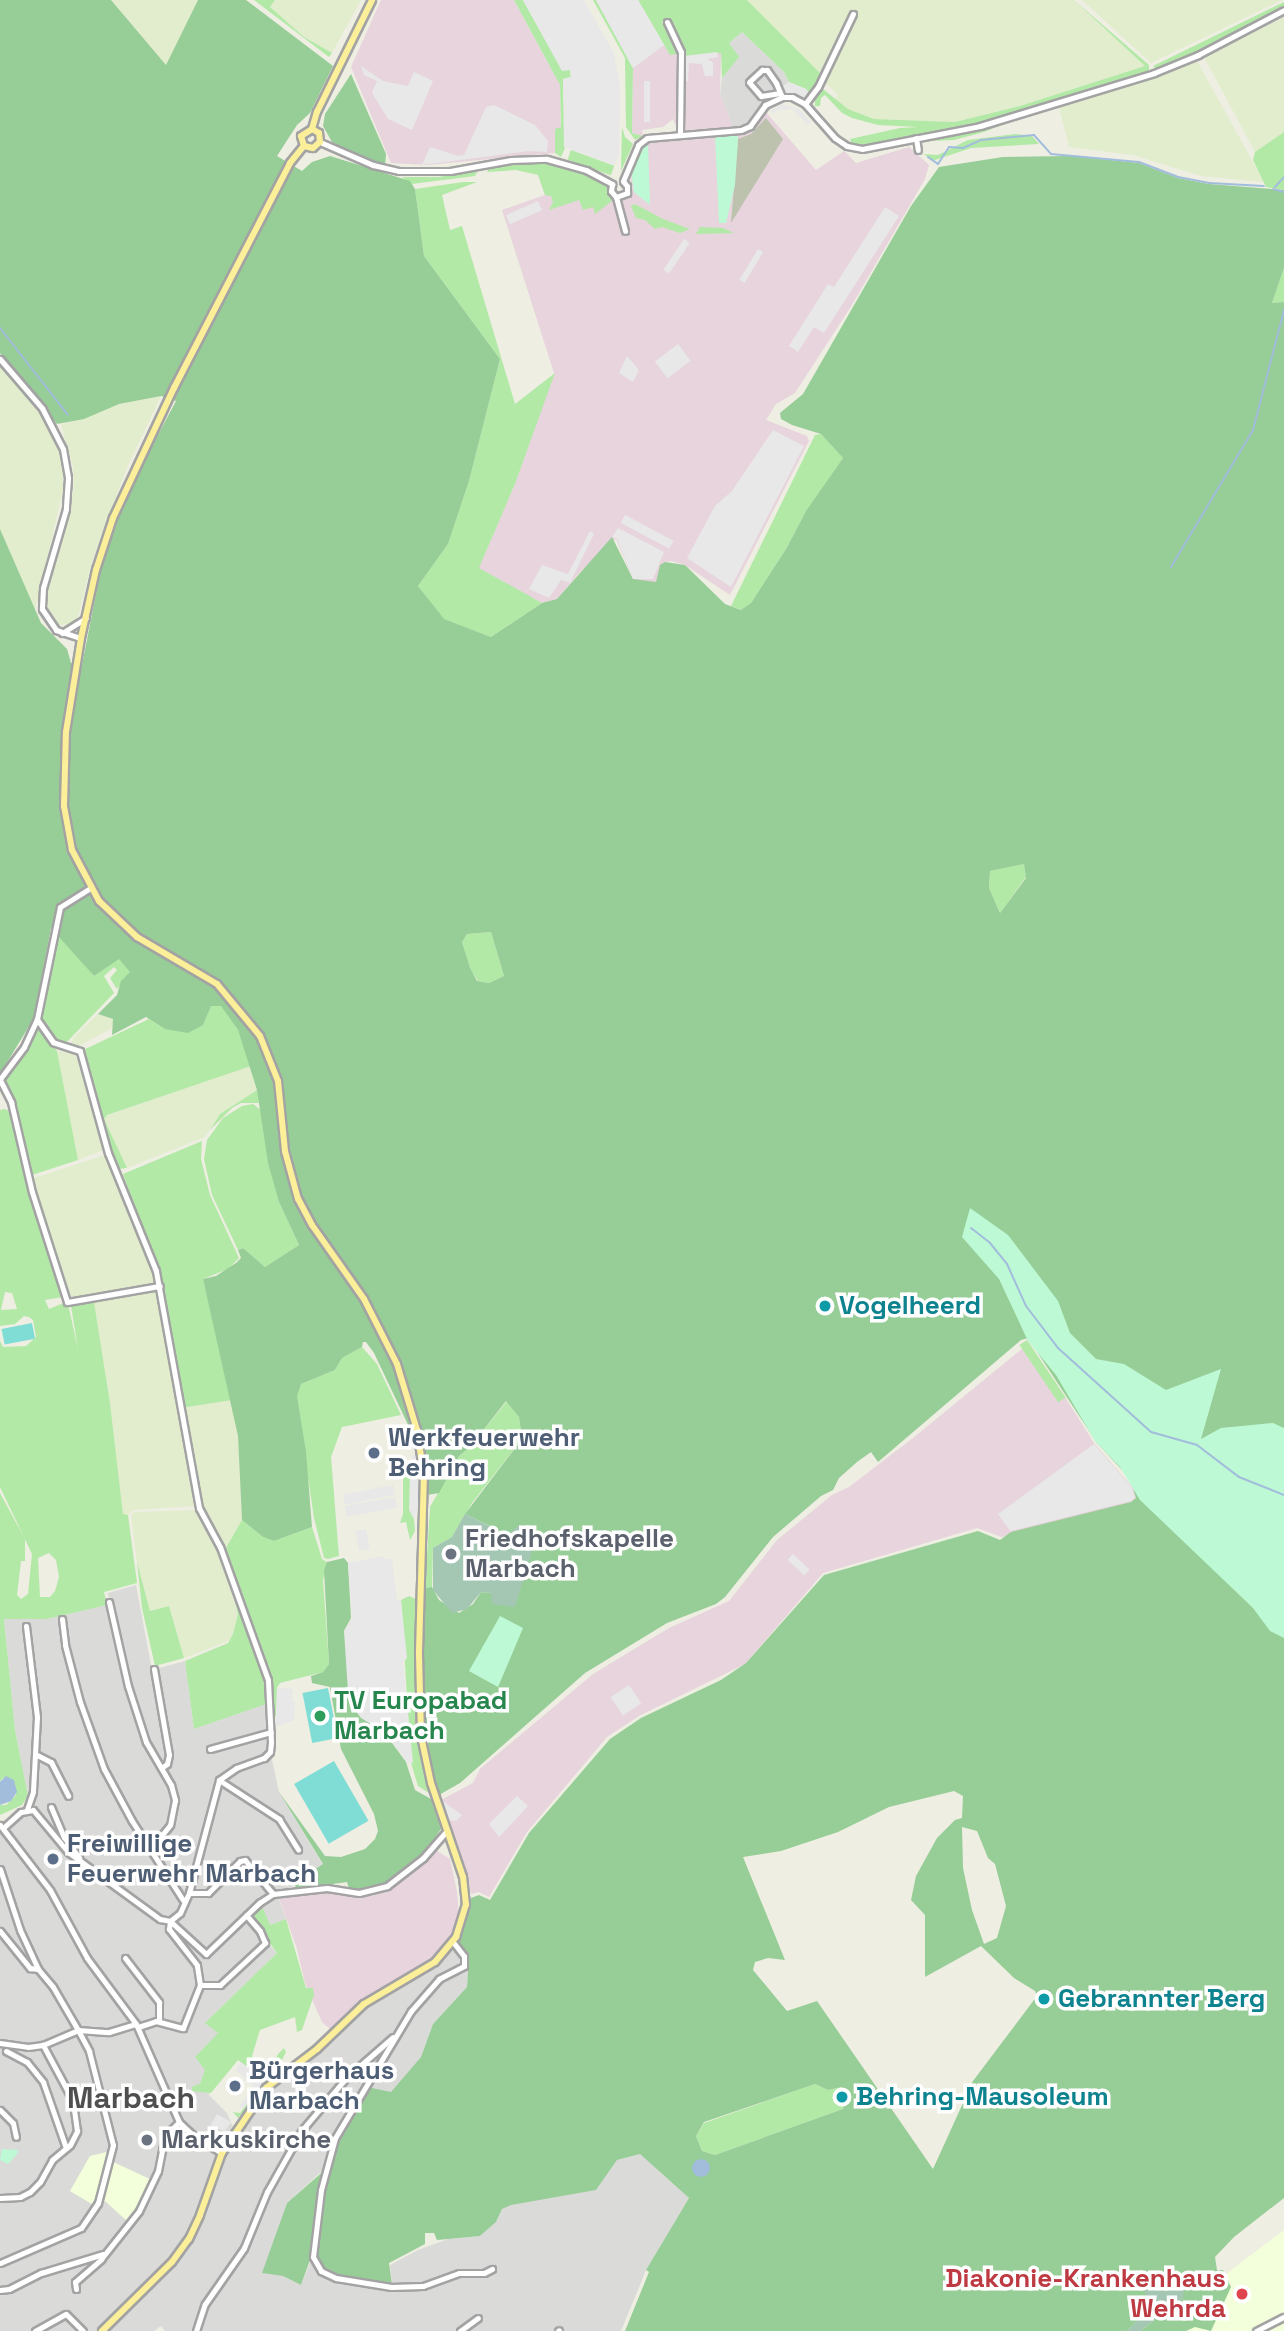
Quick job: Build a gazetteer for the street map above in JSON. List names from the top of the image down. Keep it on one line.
{"districts":["Marbach"],"places":["Vogelheerd","Werkfeuerwehr Behring","Friedhofskapelle Marbach","TV Europabad Marbach","Freiwillige Feuerwehr Marbach","Gebrannter Berg","Bürgerhaus Marbach","Behring-Mausoleum","Markuskirche","Diakonie-Krankenhaus Wehrda"]}
